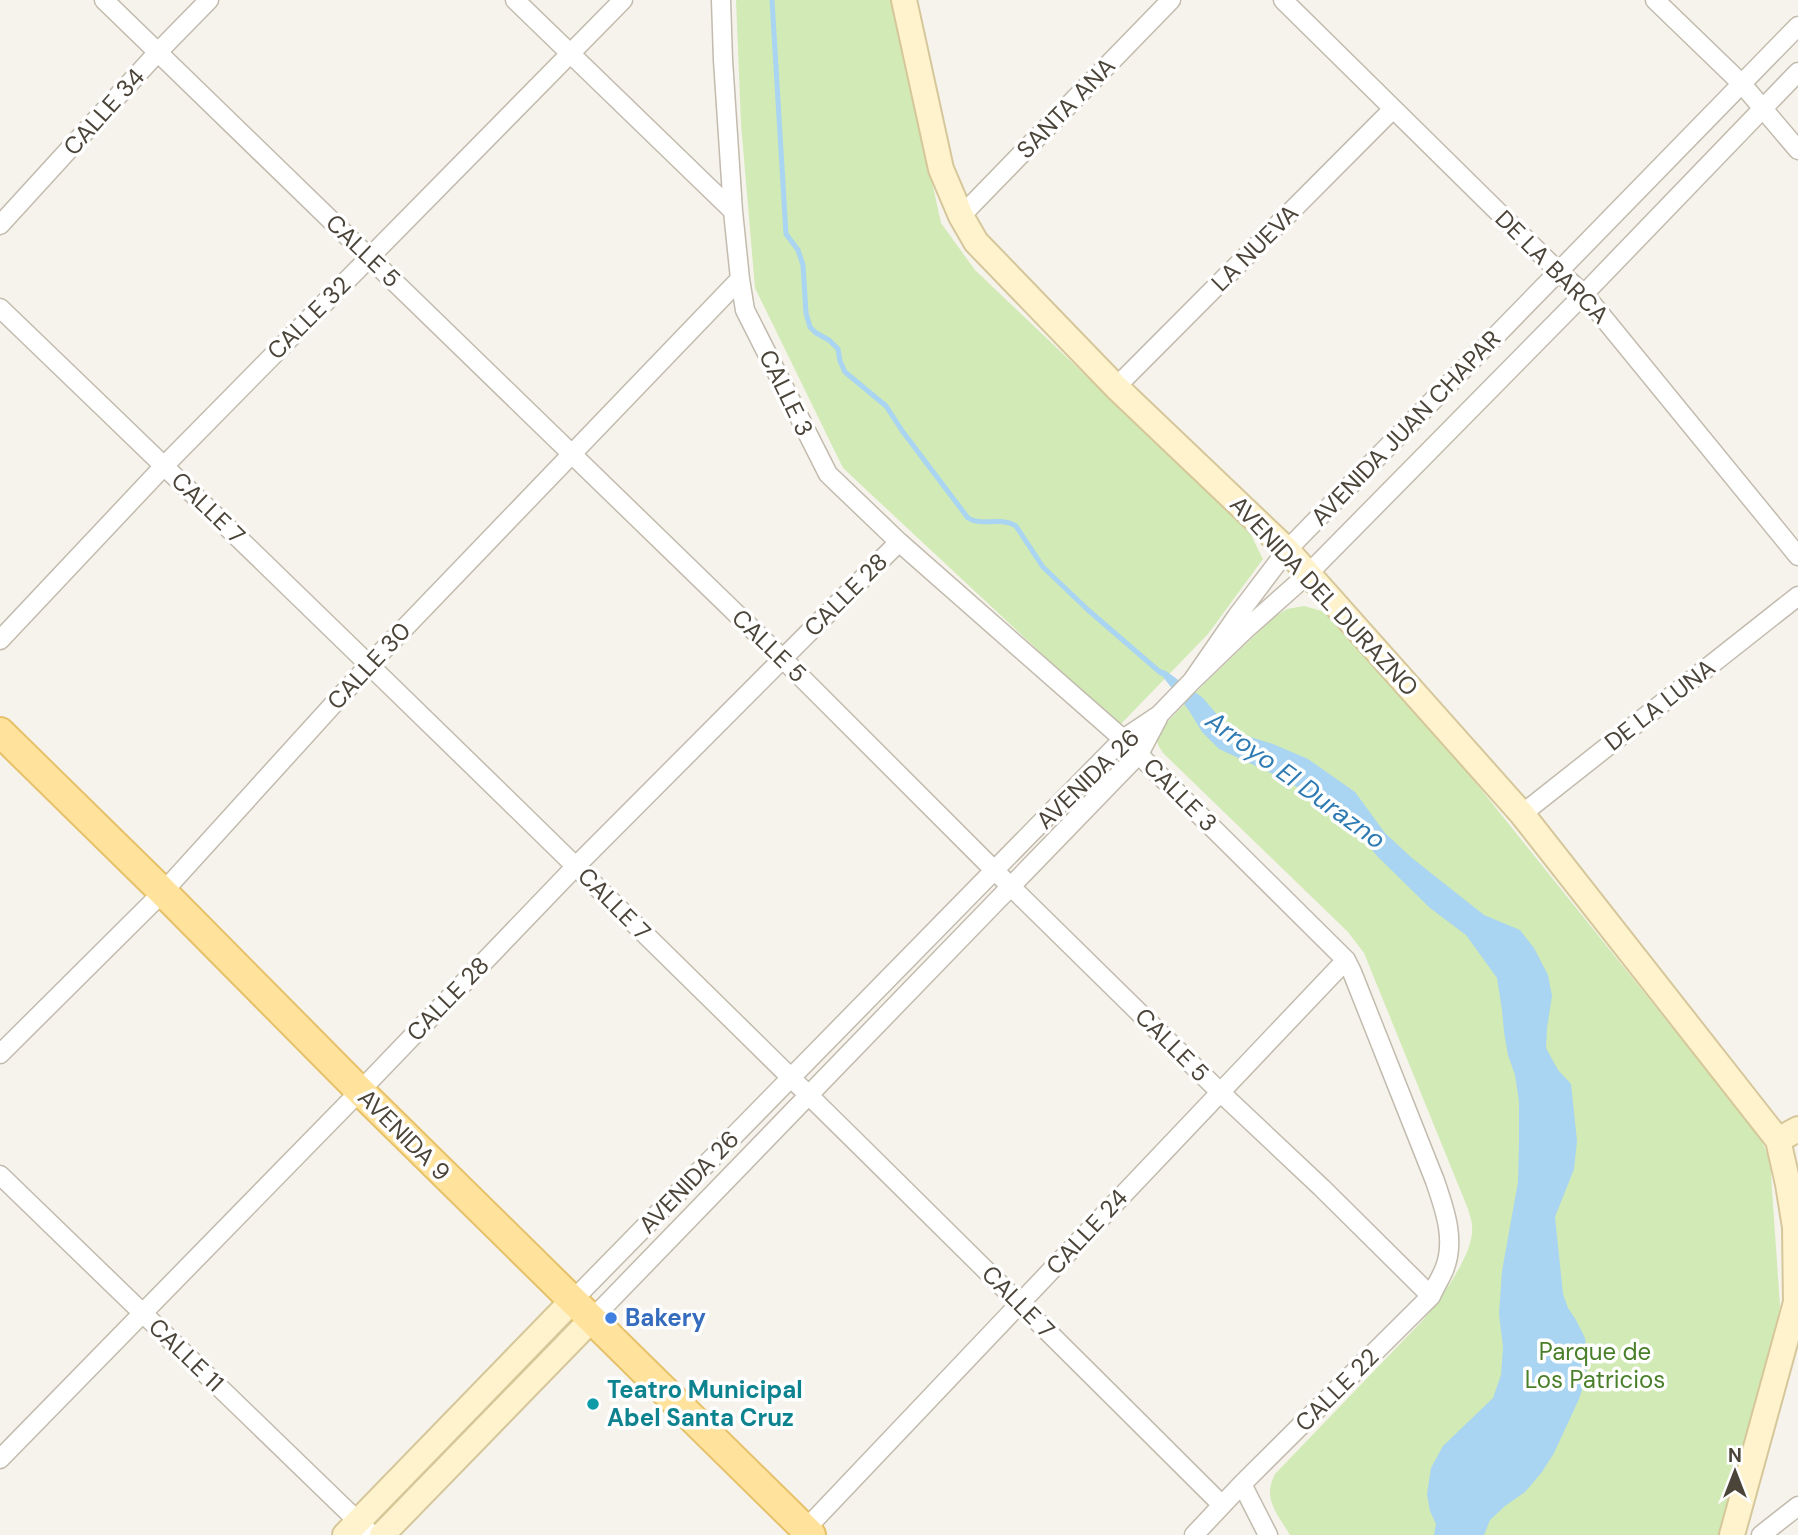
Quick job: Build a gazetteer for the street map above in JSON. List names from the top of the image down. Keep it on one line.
{"streets":{"main road":["AVENIDA DEL DURAZNO","AVENIDA 26","AVENIDA 9"],"street":["SANTA ANA","CALLE 34","LA NUEVA","CALLE 5","DE LA BARCA","CALLE 32","CALLE 3","AVENIDA JUAN CHAPAR","CALLE 7","CALLE 28","CALLE 30","DE LA LUNA","CALLE 24","CALLE 11","CALLE 22"]},"crossings":[["SANTA ANA","AVENIDA DEL DURAZNO"],["CALLE 34","CALLE 5"],["LA NUEVA","DE LA BARCA"],["LA NUEVA","AVENIDA DEL DURAZNO"],["CALLE 5","CALLE 32"],["CALLE 5","CALLE 28"],["CALLE 5","CALLE 30"],["CALLE 5","AVENIDA 26"],["CALLE 5","CALLE 24"],["CALLE 5","CALLE 22"],["DE LA BARCA","AVENIDA JUAN CHAPAR"],["CALLE 32","CALLE 7"],["CALLE 3","CALLE 28"],["CALLE 3","CALLE 30"],["CALLE 3","AVENIDA 26"],["CALLE 3","CALLE 24"],["CALLE 3","CALLE 22"],["AVENIDA JUAN CHAPAR","AVENIDA DEL DURAZNO"],["CALLE 7","CALLE 28"],["CALLE 7","CALLE 30"],["CALLE 7","AVENIDA 26"],["CALLE 7","CALLE 24"],["CALLE 7","CALLE 22"],["CALLE 28","AVENIDA 9"],["CALLE 28","CALLE 11"],["AVENIDA DEL DURAZNO","DE LA LUNA"],["CALLE 30","AVENIDA 9"],["AVENIDA 26","AVENIDA 9"],["AVENIDA 26","CALLE 11"],["AVENIDA 9","CALLE 24"]],"water":["Arroyo El Durazno"],"parks":["Parque de Los Patricios"],"places":["Bakery","Teatro Municipal Abel Santa Cruz"],"north":"top"}
